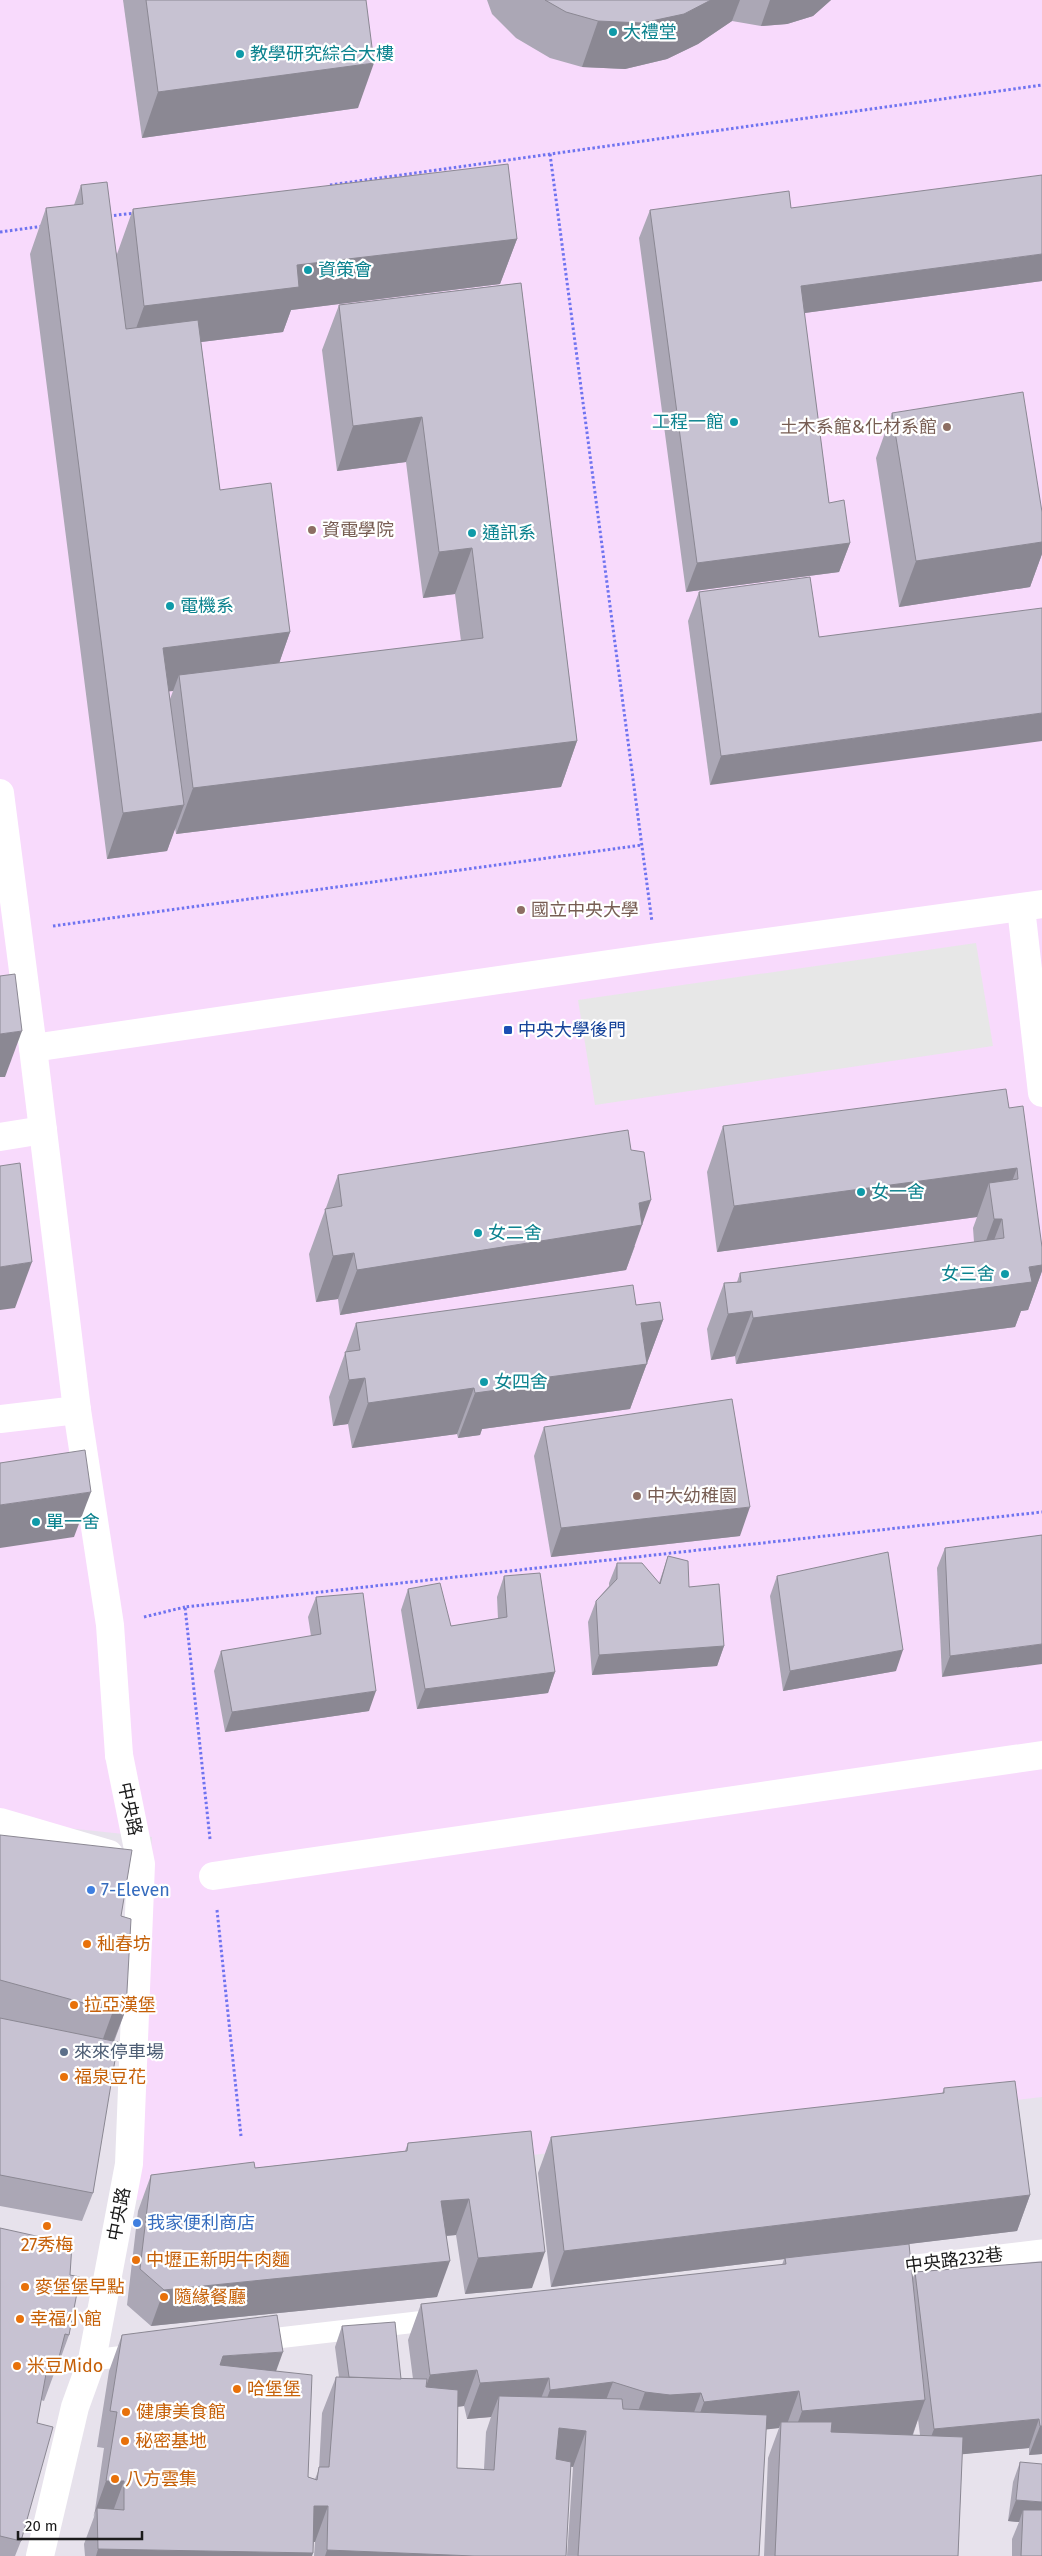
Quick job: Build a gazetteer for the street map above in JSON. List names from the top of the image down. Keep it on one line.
{"streets":{"street":["中央路"],"lane":["中央路232巷"]},"places":{"other":["大禮堂","教學研究綜合大樓","資策會","工程一館","土木系館&化材系館","資電學院","通訊系","電機系","國立中央大學","女一舍","女二舍","女三舍","女四舍","中大幼稚園","單一舍","7-Eleven","秈春坊","拉亞漢堡","來來停車場","福泉豆花","我家便利商店","27秀梅","中壢正新明牛肉麵","麥堡堡早點","隨緣餐廳","幸福小館","米豆Mido","哈堡堡","健康美食館","秘密基地","八方雲集"],"transit":["中央大學後門"]},"scale_bar":"20 m"}
